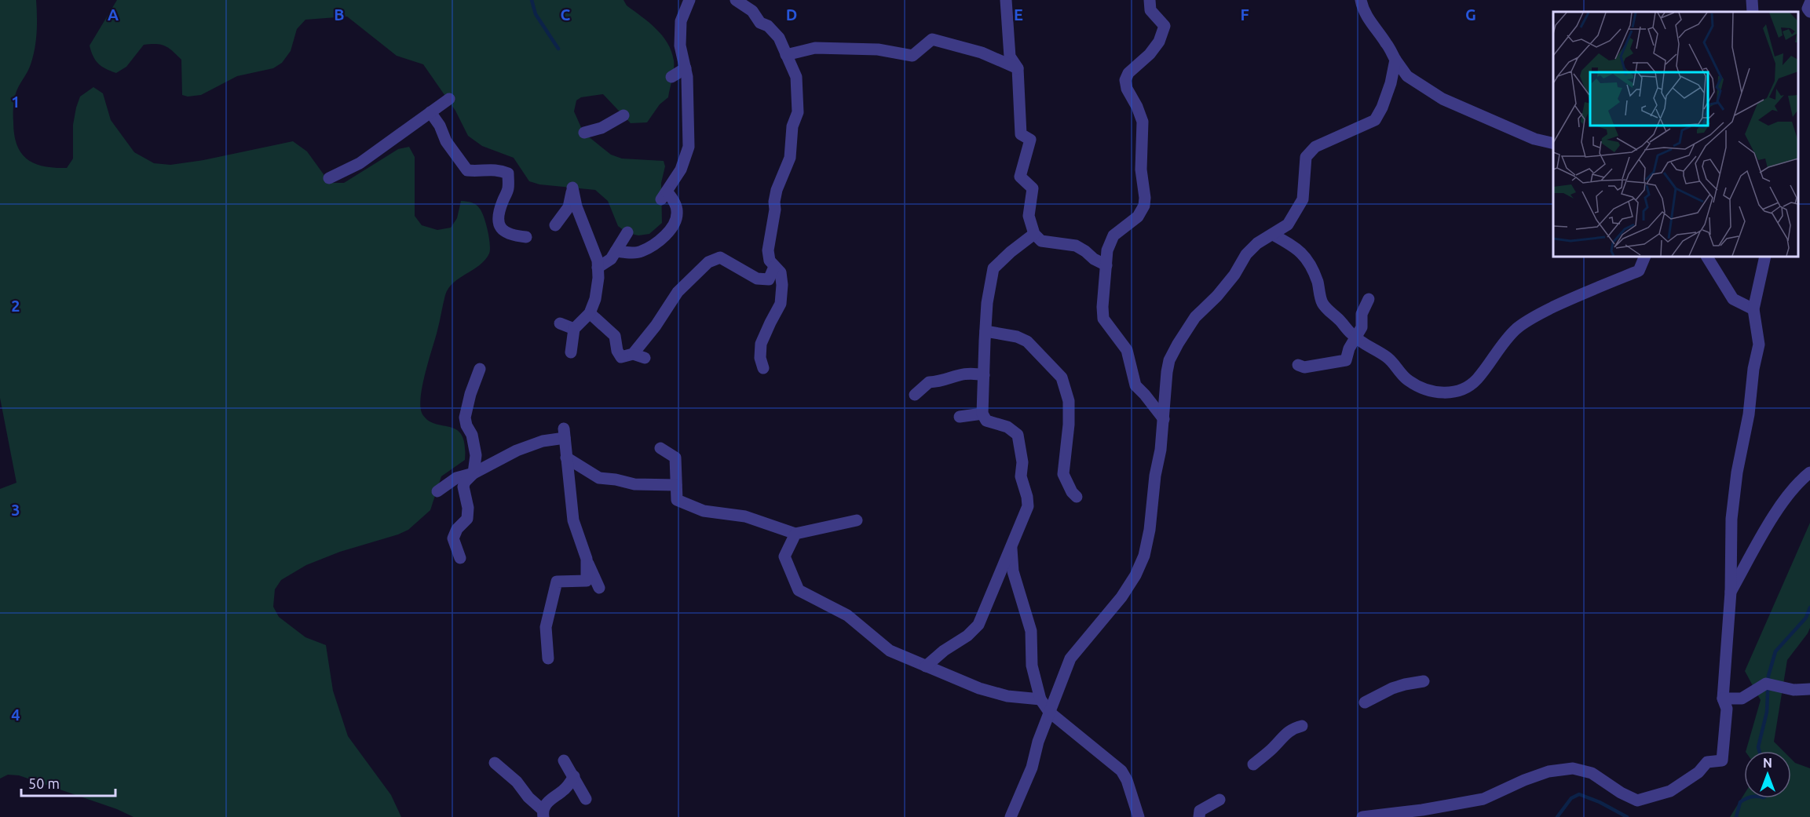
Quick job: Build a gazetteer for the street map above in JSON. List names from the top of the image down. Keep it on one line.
{"scale_bar":"50 m","north":"top","grid":{"columns":["A","B","C","D","E","F","G"],"rows":["1","2","3","4"]}}
